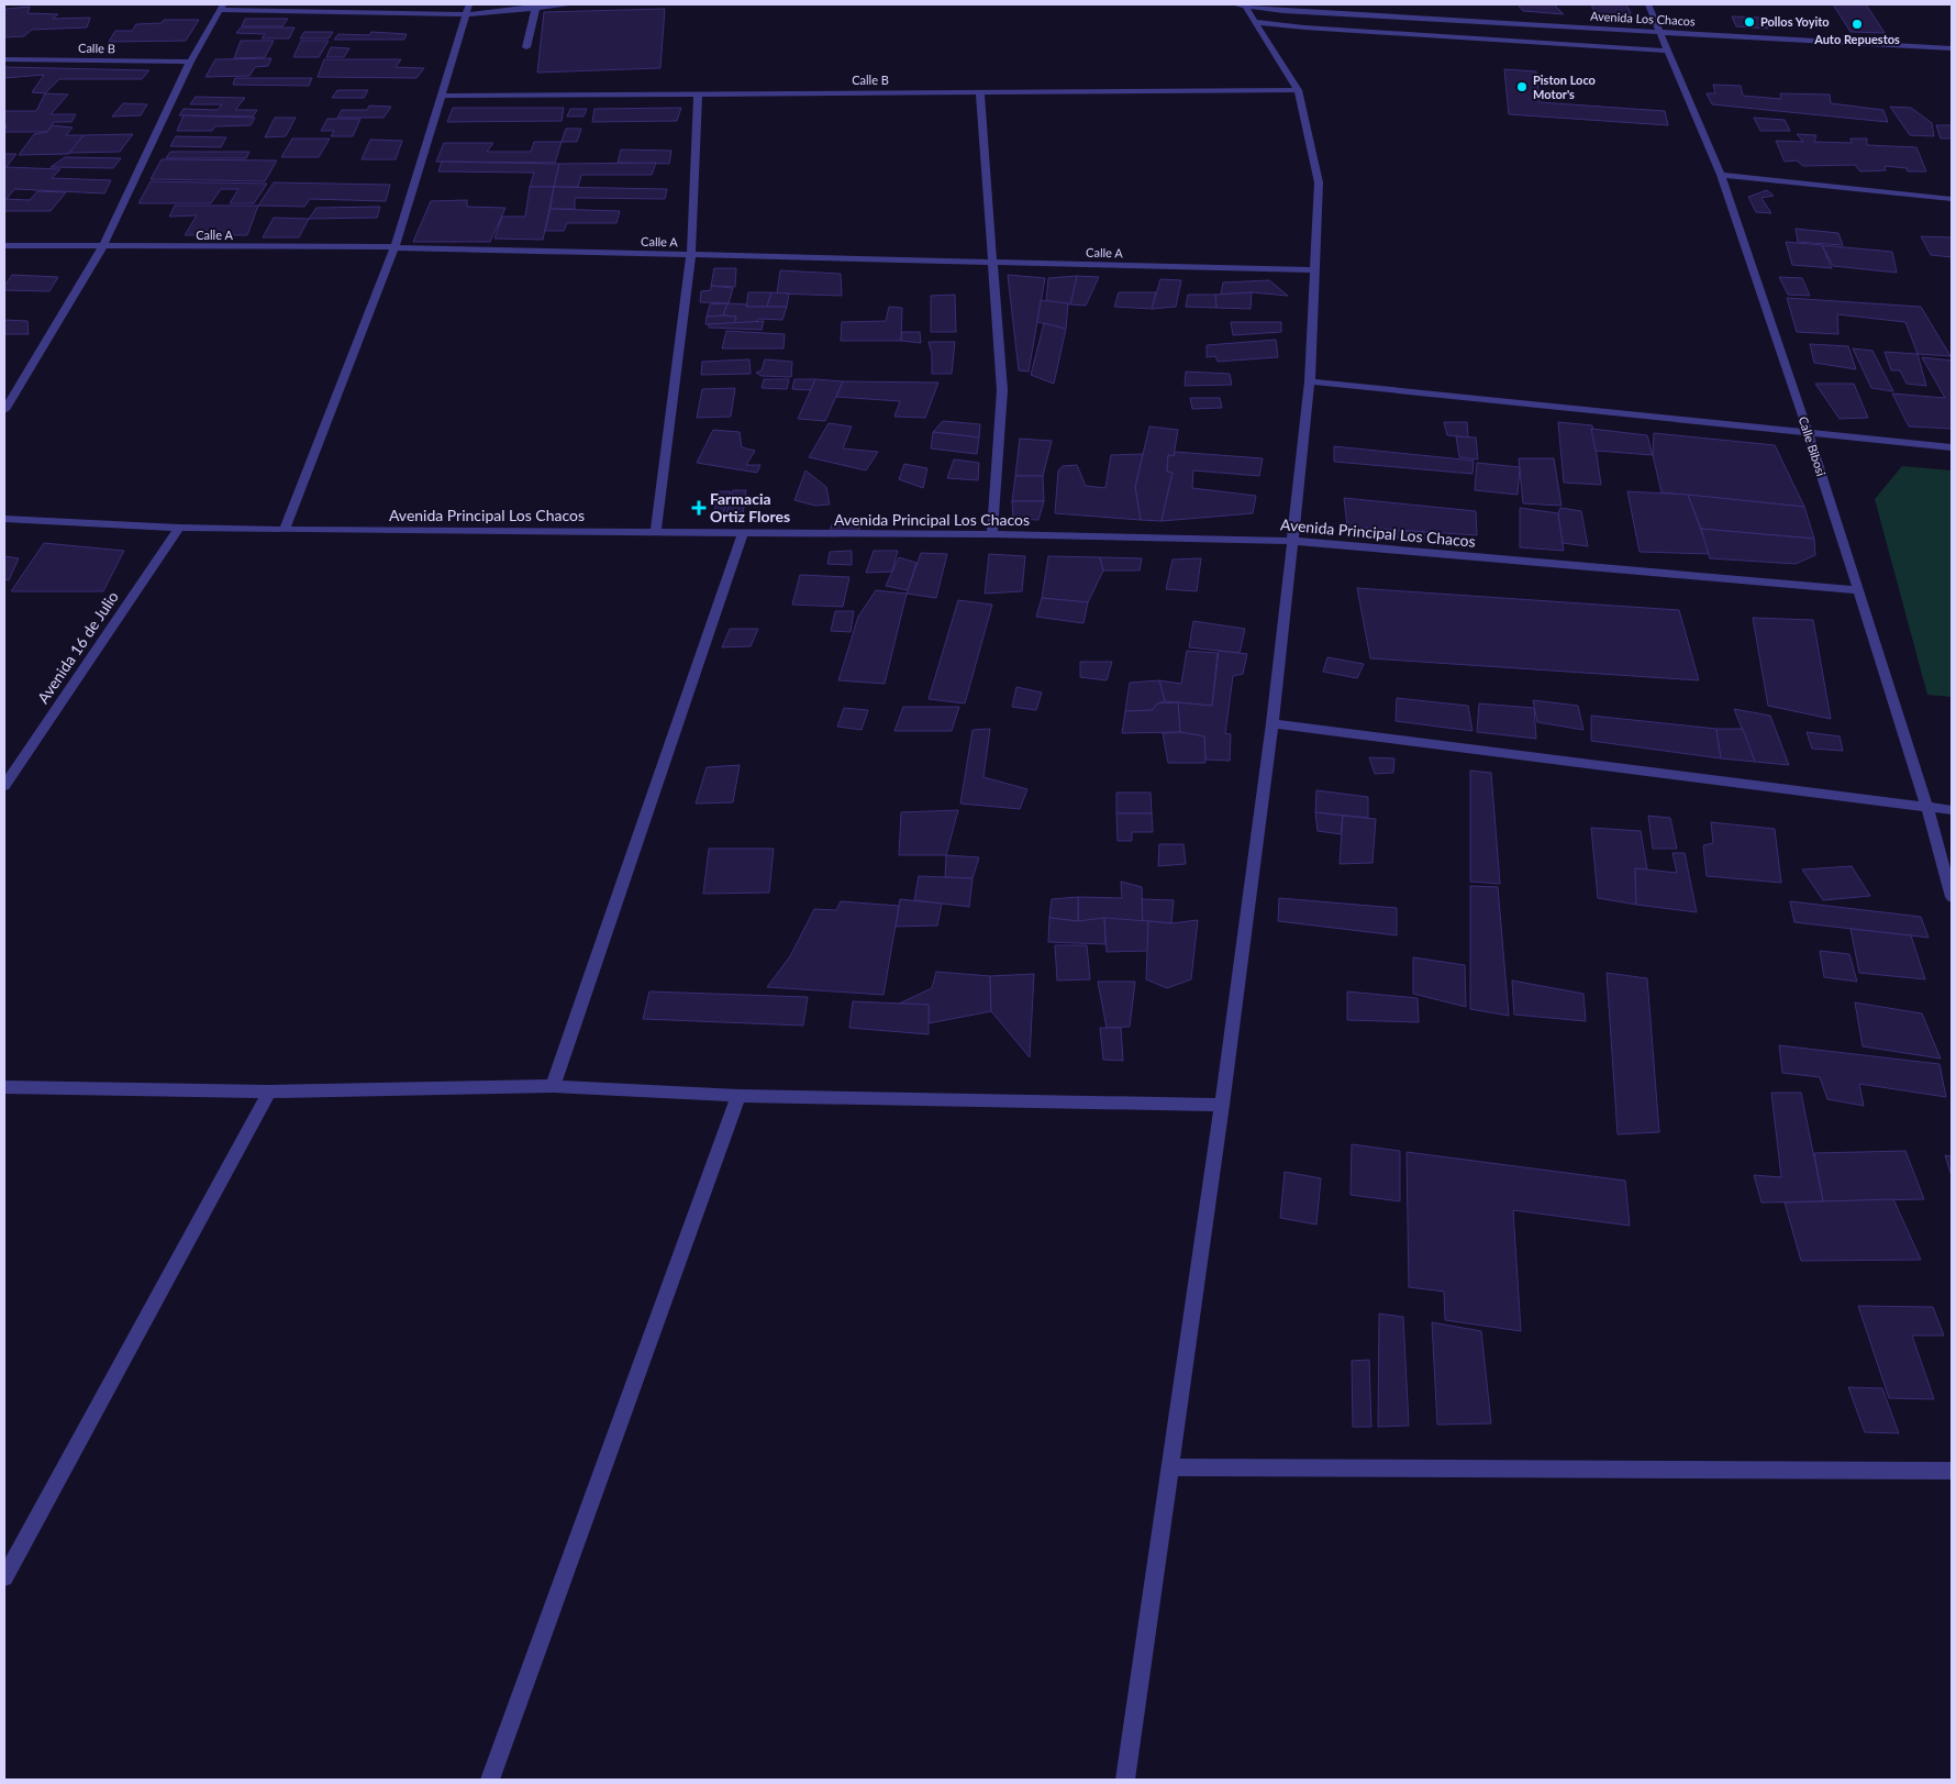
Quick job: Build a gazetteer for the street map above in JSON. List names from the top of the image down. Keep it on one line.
{"streets":{"street":["Avenida Los Chacos","Calle B","Calle A","Calle Bibosi","Avenida Principal Los Chacos","Avenida 16 de Julio"]},"crossings":[["Avenida Los Chacos","Calle Bibosi"],["Calle Bibosi","Avenida Principal Los Chacos"],["Avenida Principal Los Chacos","Avenida 16 de Julio"]],"places":{"other":["Pollos Yoyito","Auto Repuestos","Piston Loco Motor's"],"health":["Farmacia Ortiz Flores"]}}
